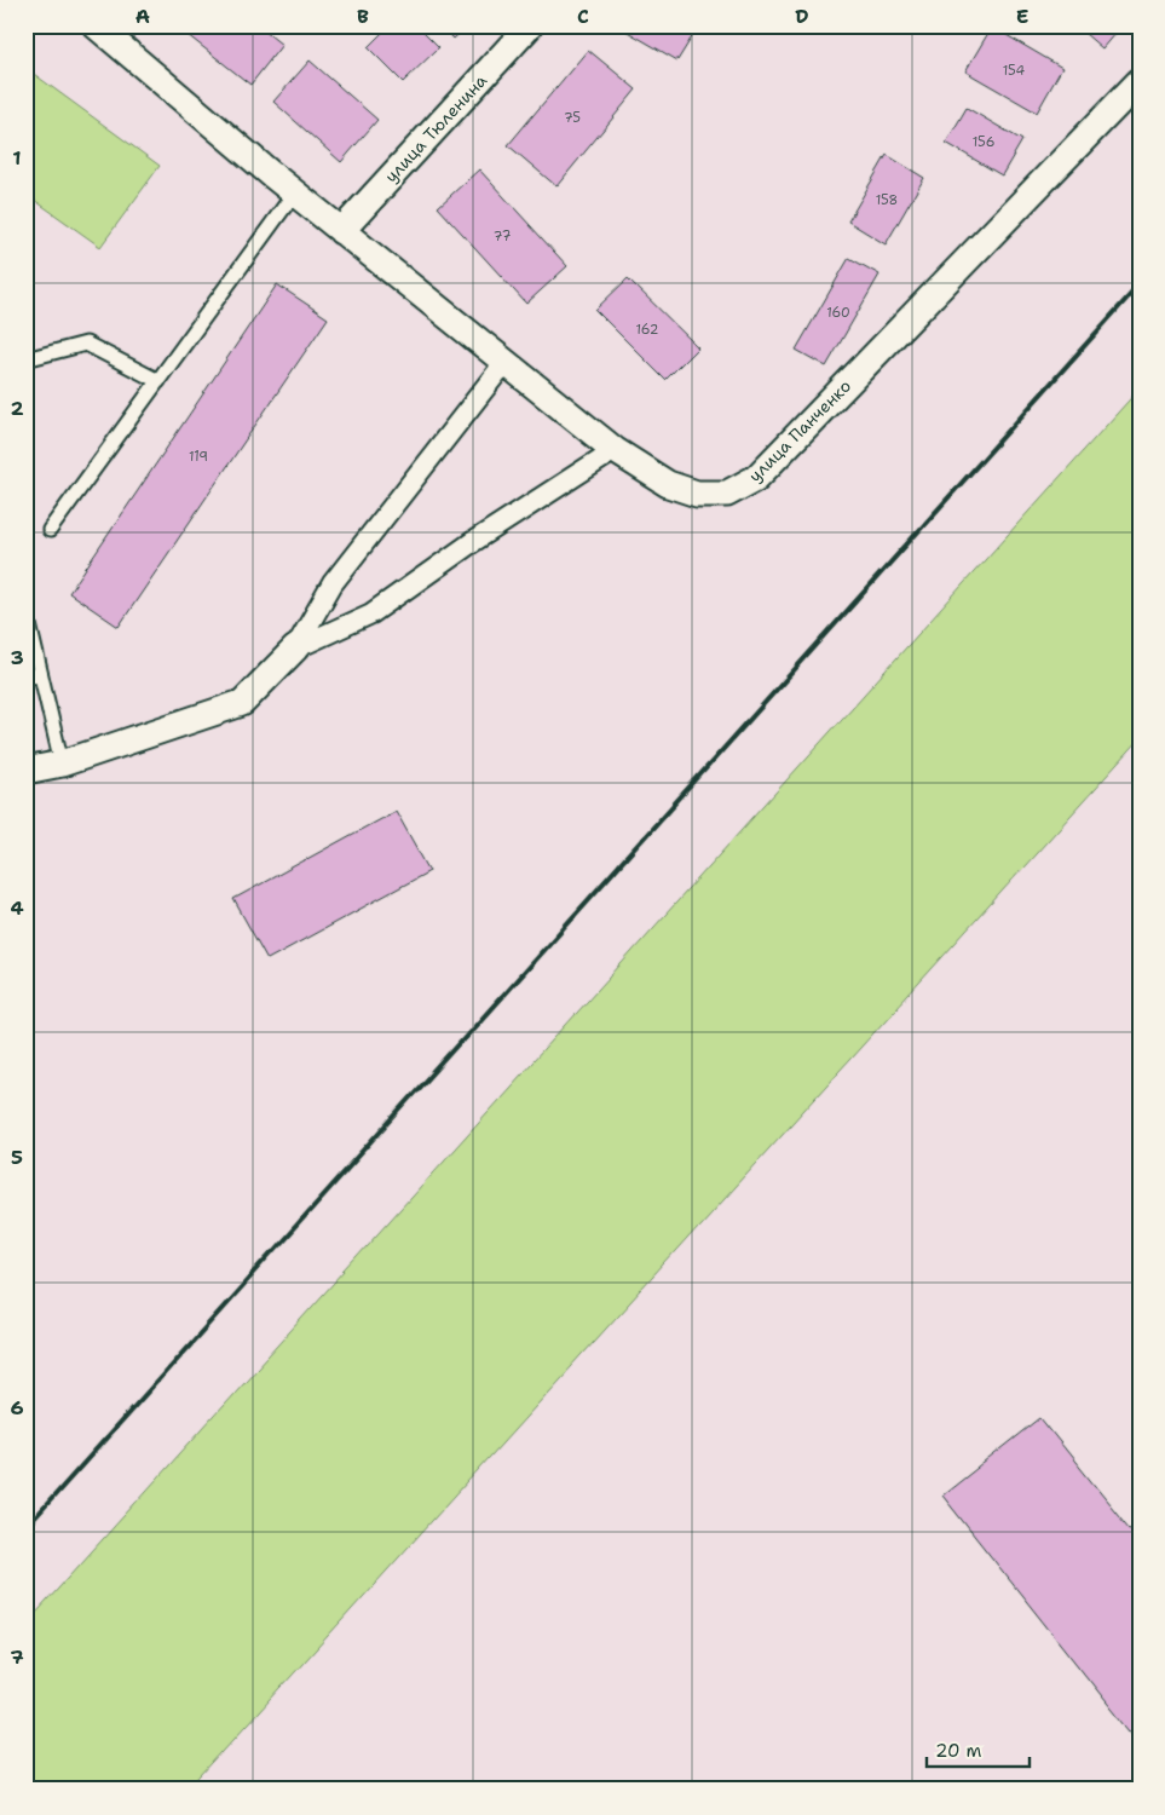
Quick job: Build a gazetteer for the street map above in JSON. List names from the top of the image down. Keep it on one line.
{"streets":{"street":["улица Тюленина","улица Панченко"]},"crossings":[["улица Тюленина","улица Панченко"]],"house_numbers":["154","75","156","158","77","160","162","119"],"scale_bar":"20 m","grid":{"columns":["A","B","C","D","E"],"rows":["1","2","3","4","5","6","7"]}}
